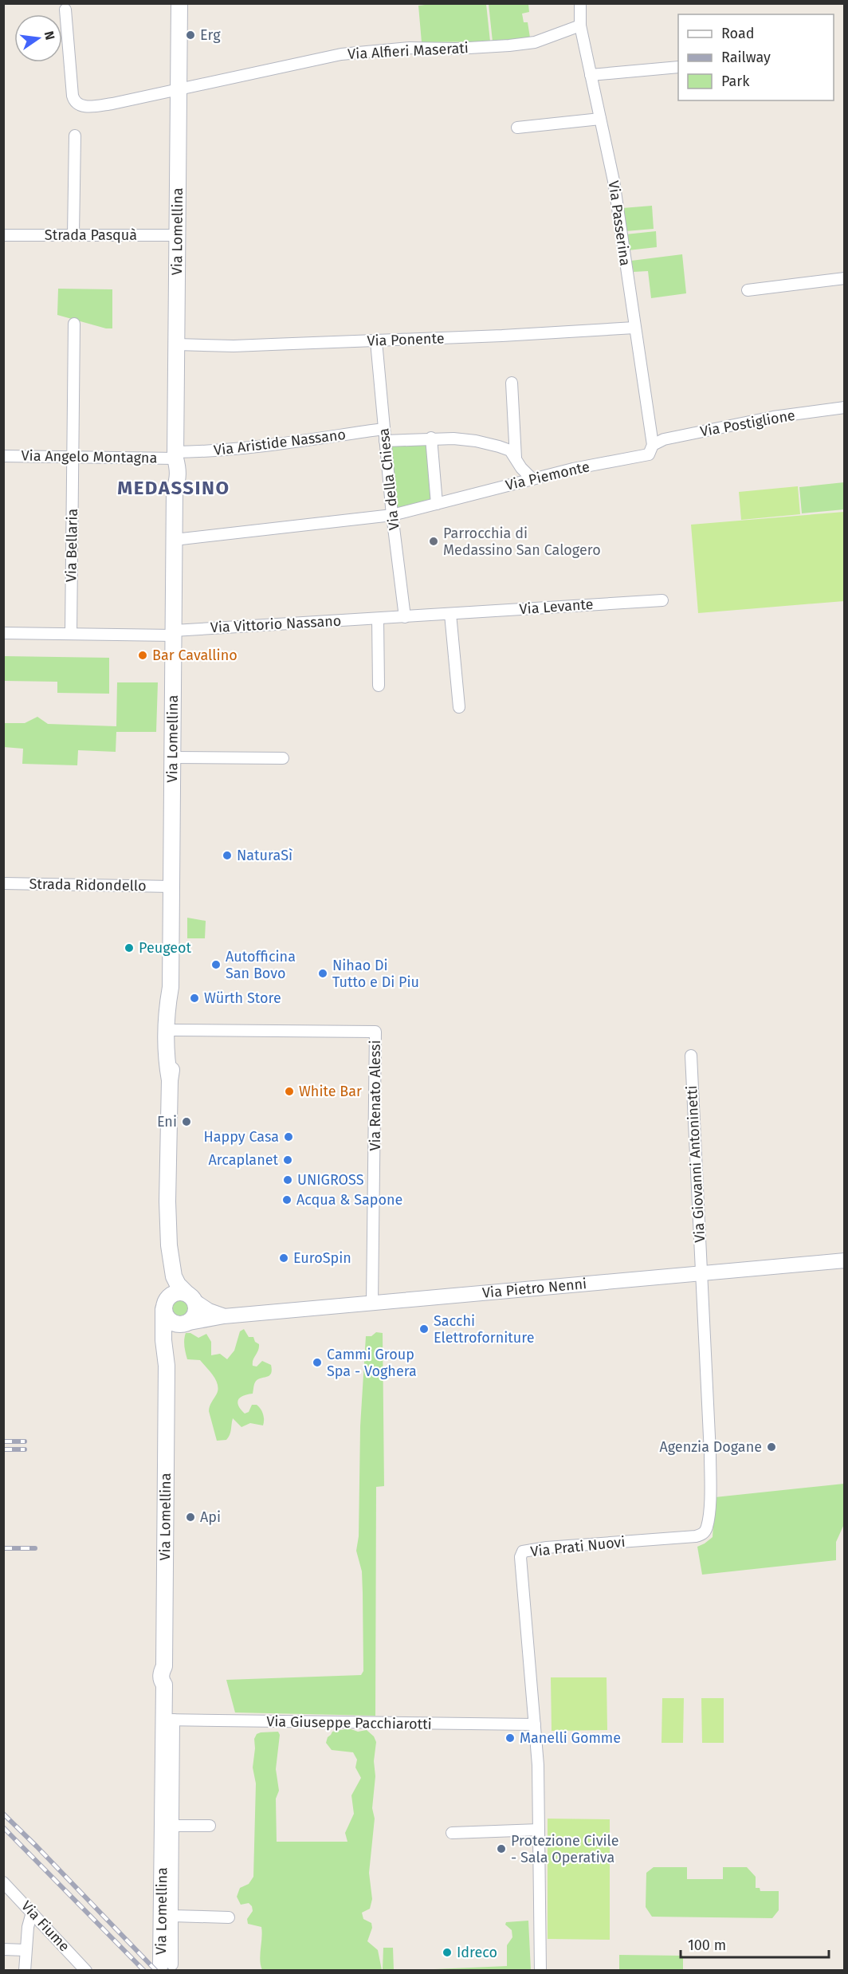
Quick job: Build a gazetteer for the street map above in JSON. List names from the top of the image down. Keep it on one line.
{"streets":{"main road":["Via Lomellina"],"street":["Via Alfieri Maserati","Via Passerina","Strada Pasquà","Via Ponente","Via Postiglione","Via Aristide Nassano","Via Angelo Montagna","Via Piemonte","Via della Chiesa","Via Bellaria","Via Levante","Via Vittorio Nassano","Strada Ridondello","Via Renato Alessi","Via Giovanni Antoninetti","Via Pietro Nenni","Via Prati Nuovi","Via Giuseppe Pacchiarotti","Via Fiume"]},"crossings":[["Via Alfieri Maserati","Via Passerina"],["Via Alfieri Maserati","Via Lomellina"],["Via Passerina","Via Ponente"],["Via Passerina","Via Postiglione"],["Via Passerina","Via Piemonte"],["Via Lomellina","Strada Pasquà"],["Via Lomellina","Via Ponente"],["Via Lomellina","Via Aristide Nassano"],["Via Lomellina","Via Angelo Montagna"],["Via Lomellina","Via Vittorio Nassano"],["Via Lomellina","Strada Ridondello"],["Via Lomellina","Via Renato Alessi"],["Via Lomellina","Via Pietro Nenni"],["Via Lomellina","Via Giuseppe Pacchiarotti"],["Via Ponente","Via della Chiesa"],["Via Postiglione","Via Piemonte"],["Via Aristide Nassano","Via Angelo Montagna"],["Via Aristide Nassano","Via della Chiesa"],["Via Angelo Montagna","Via Bellaria"],["Via Piemonte","Via della Chiesa"],["Via della Chiesa","Via Vittorio Nassano"],["Via Bellaria","Via Vittorio Nassano"],["Via Levante","Via Vittorio Nassano"],["Via Renato Alessi","Via Pietro Nenni"],["Via Giovanni Antoninetti","Via Pietro Nenni"],["Via Giovanni Antoninetti","Via Prati Nuovi"],["Via Pietro Nenni","Via Prati Nuovi"],["Via Prati Nuovi","Via Giuseppe Pacchiarotti"]],"districts":["MEDASSINO"],"places":["Erg","Parrocchia di Medassino San Calogero","Bar Cavallino","NaturaSì","Peugeot","Autofficina San Bovo","Nihao Di Tutto e Di Piu","Würth Store","White Bar","Eni","Happy Casa","Arcaplanet","UNIGROSS","Acqua & Sapone","EuroSpin","Sacchi Elettroforniture","Cammi Group Spa - Voghera","Agenzia Dogane","Api","Manelli Gomme","Protezione Civile - Sala Operativa","Idreco"],"legend":["Road","Railway","Park"],"scale_bar":"100 m","north":"right"}
